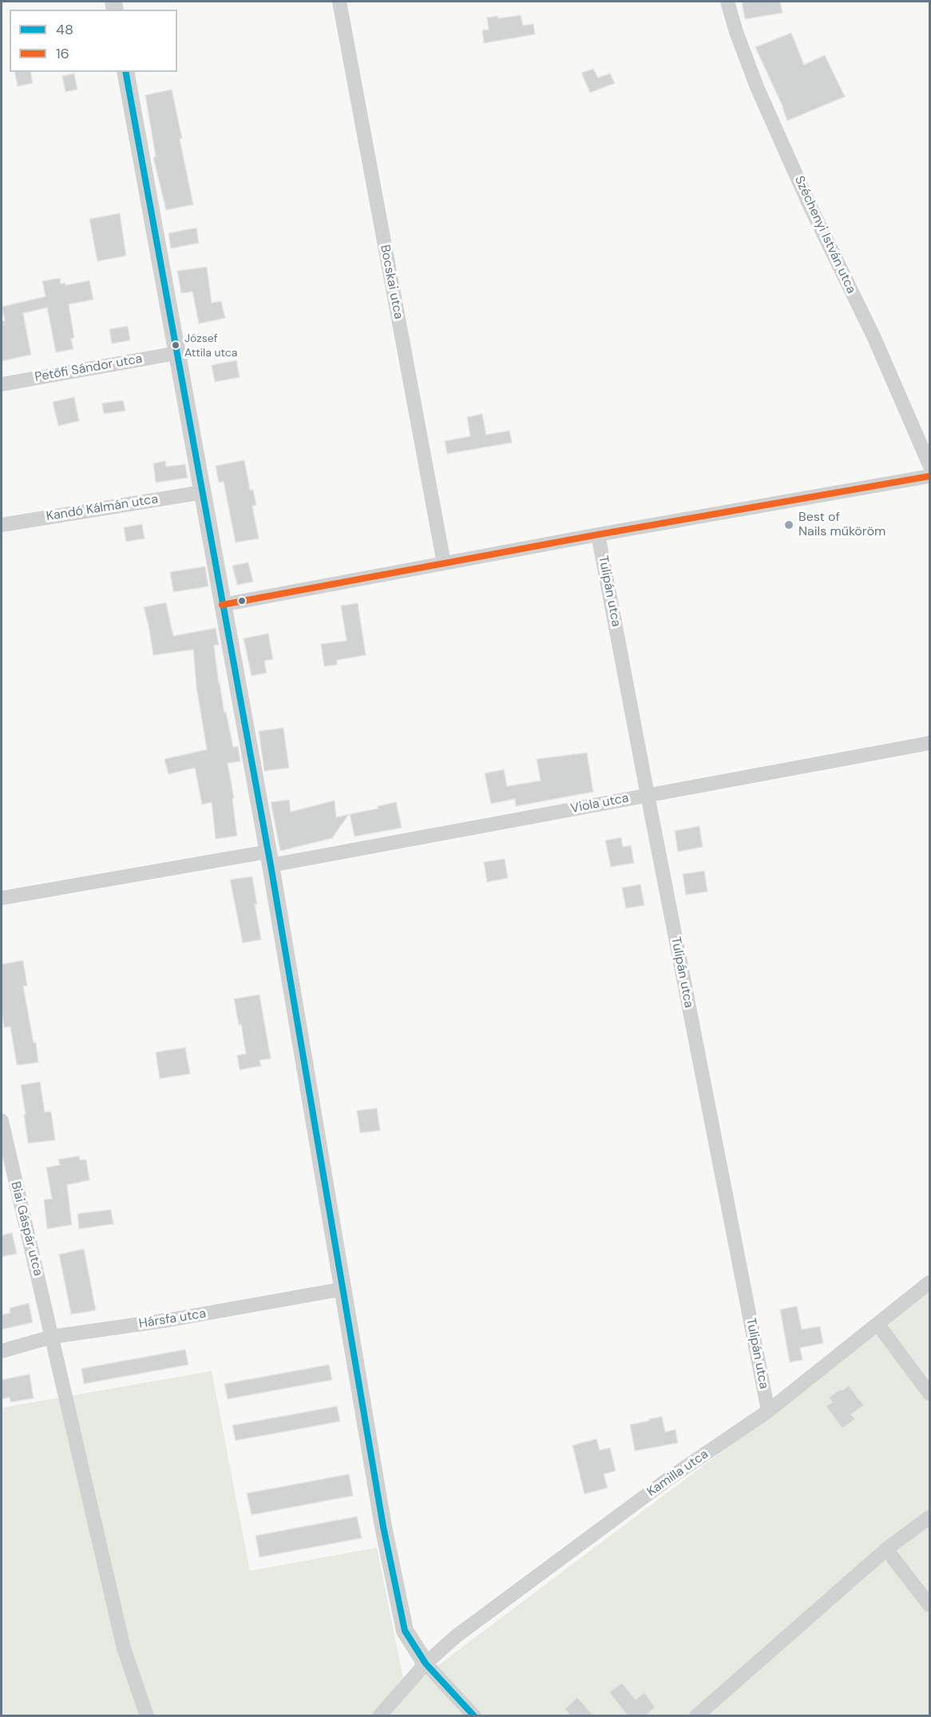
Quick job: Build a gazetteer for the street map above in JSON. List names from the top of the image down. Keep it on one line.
{"streets":{"street":["Széchenyi István utca","Bocskai utca","Petőfi Sándor utca","Kandó Kálmán utca","Tulipán utca","Viola utca","Biai Gáspár utca","Hársfa utca","Kamilla utca"]},"crossings":[["Tulipán utca","Viola utca"],["Tulipán utca","Kamilla utca"],["Biai Gáspár utca","Hársfa utca"]],"places":["József Attila utca","Best of Nails műköröm"],"lines":["transit line 48","transit line 16"],"legend":["48","16"]}
